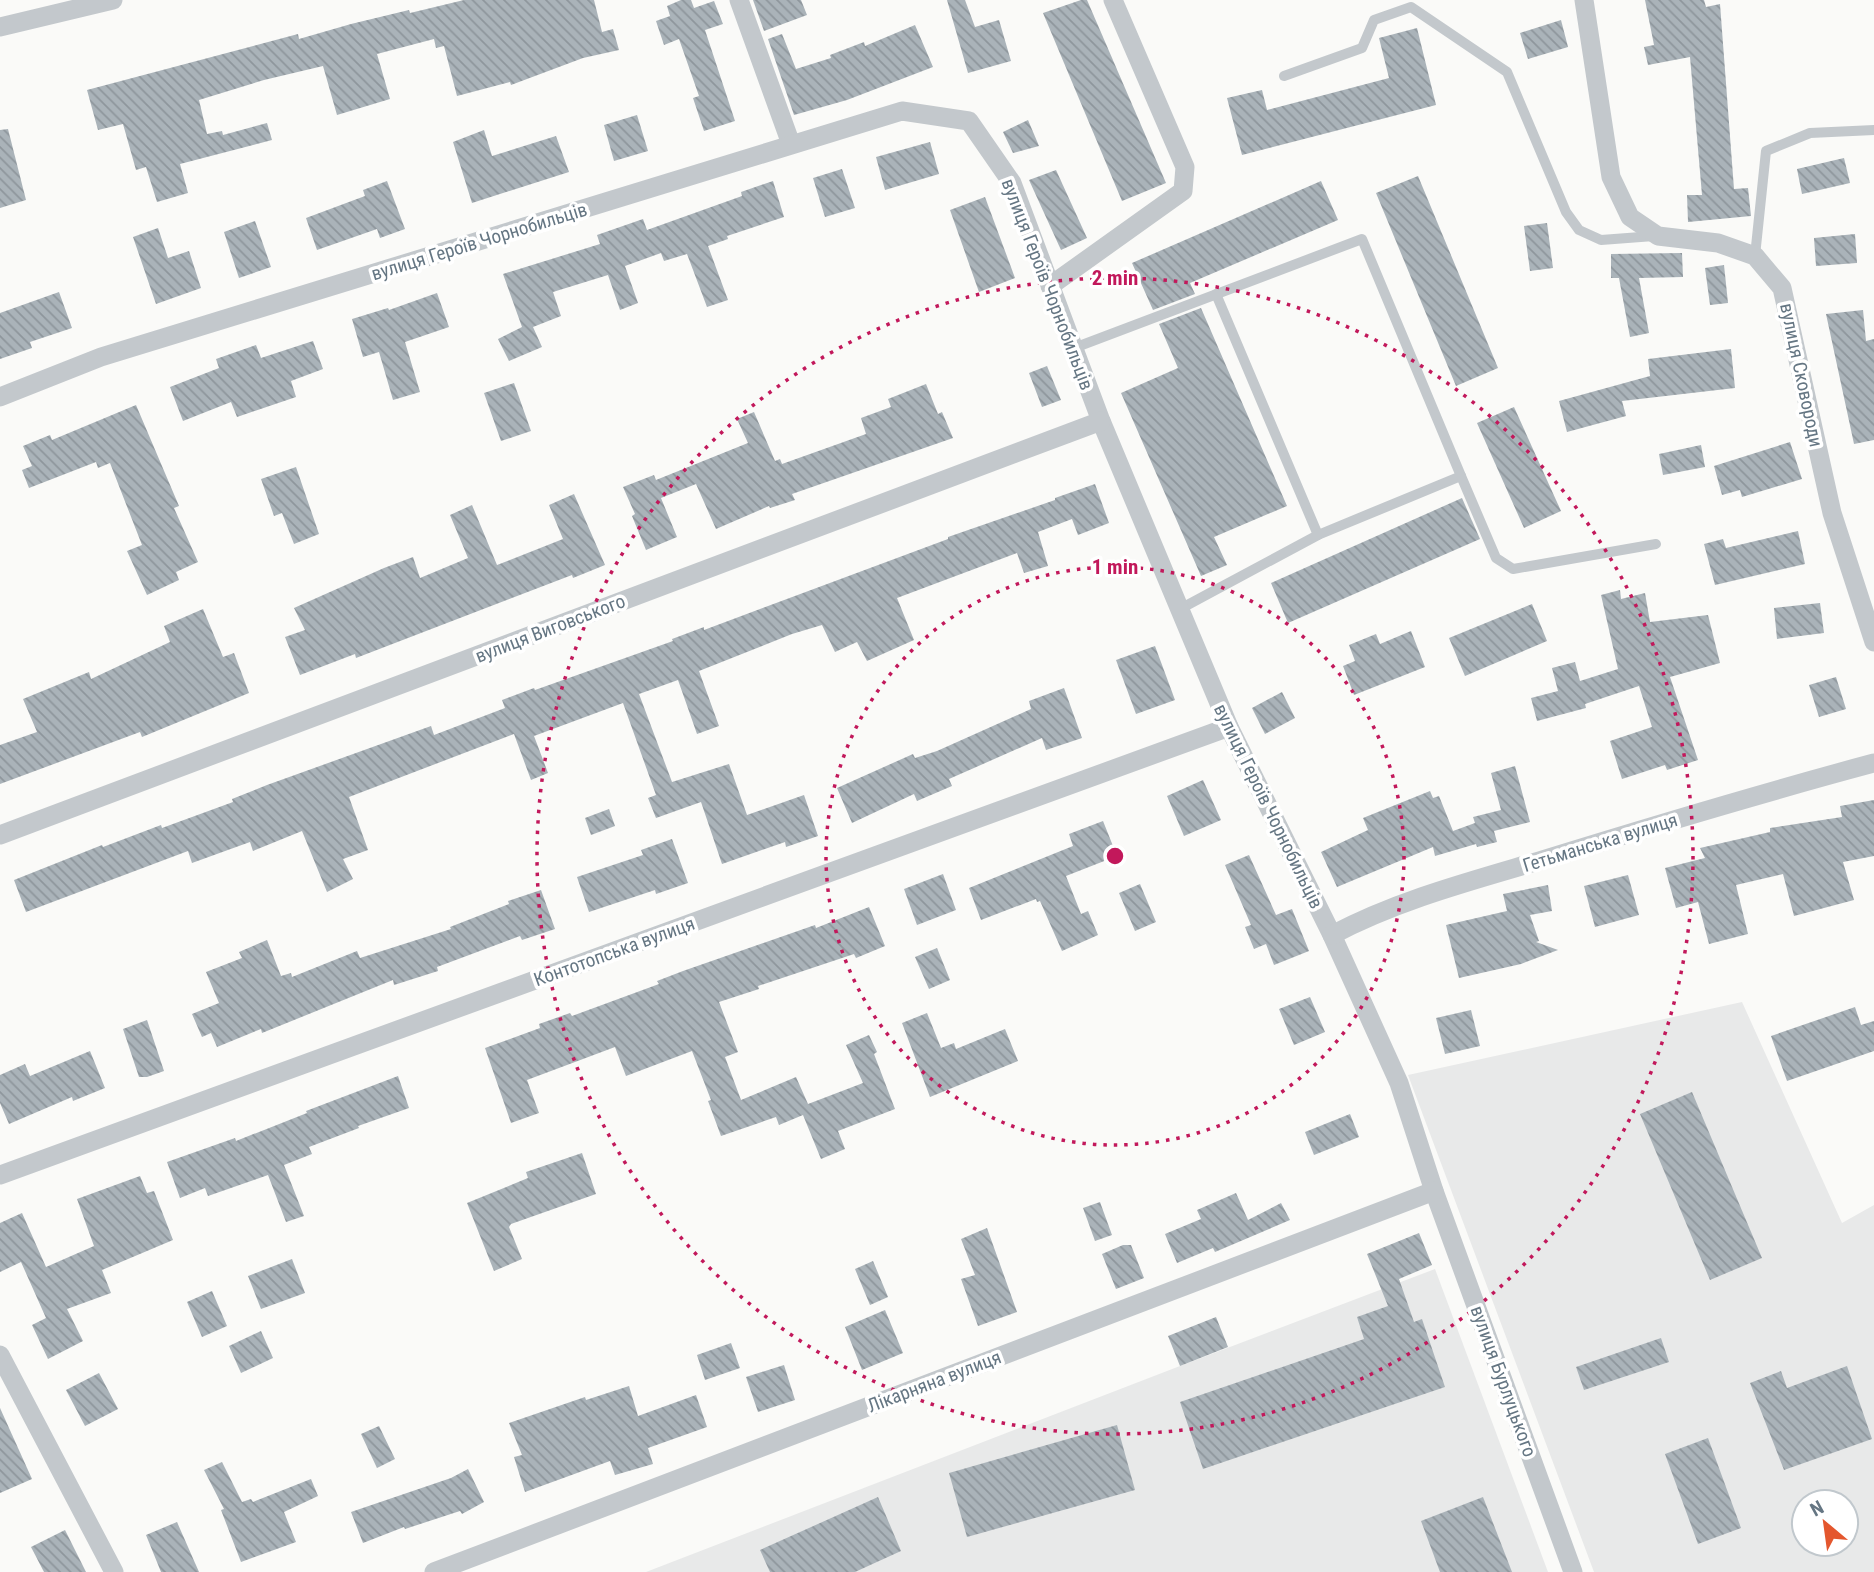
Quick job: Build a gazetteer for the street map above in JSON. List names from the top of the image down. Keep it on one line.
{"streets":{"street":["вулиця Героїв Чорнобильців","вулиця Сковороди","вулиця Виговського","Гетьманська вулиця","Контотопська вулиця","Лікарняна вулиця","вулиця Бурлуцького"]},"crossings":[["вулиця Героїв Чорнобильців","вулиця Виговського"],["вулиця Героїв Чорнобильців","Гетьманська вулиця"],["вулиця Героїв Чорнобильців","Контотопська вулиця"],["вулиця Героїв Чорнобильців","Лікарняна вулиця"],["вулиця Героїв Чорнобильців","вулиця Бурлуцького"],["Лікарняна вулиця","вулиця Бурлуцького"]],"north":"top left","rings":["2 min","1 min"]}
